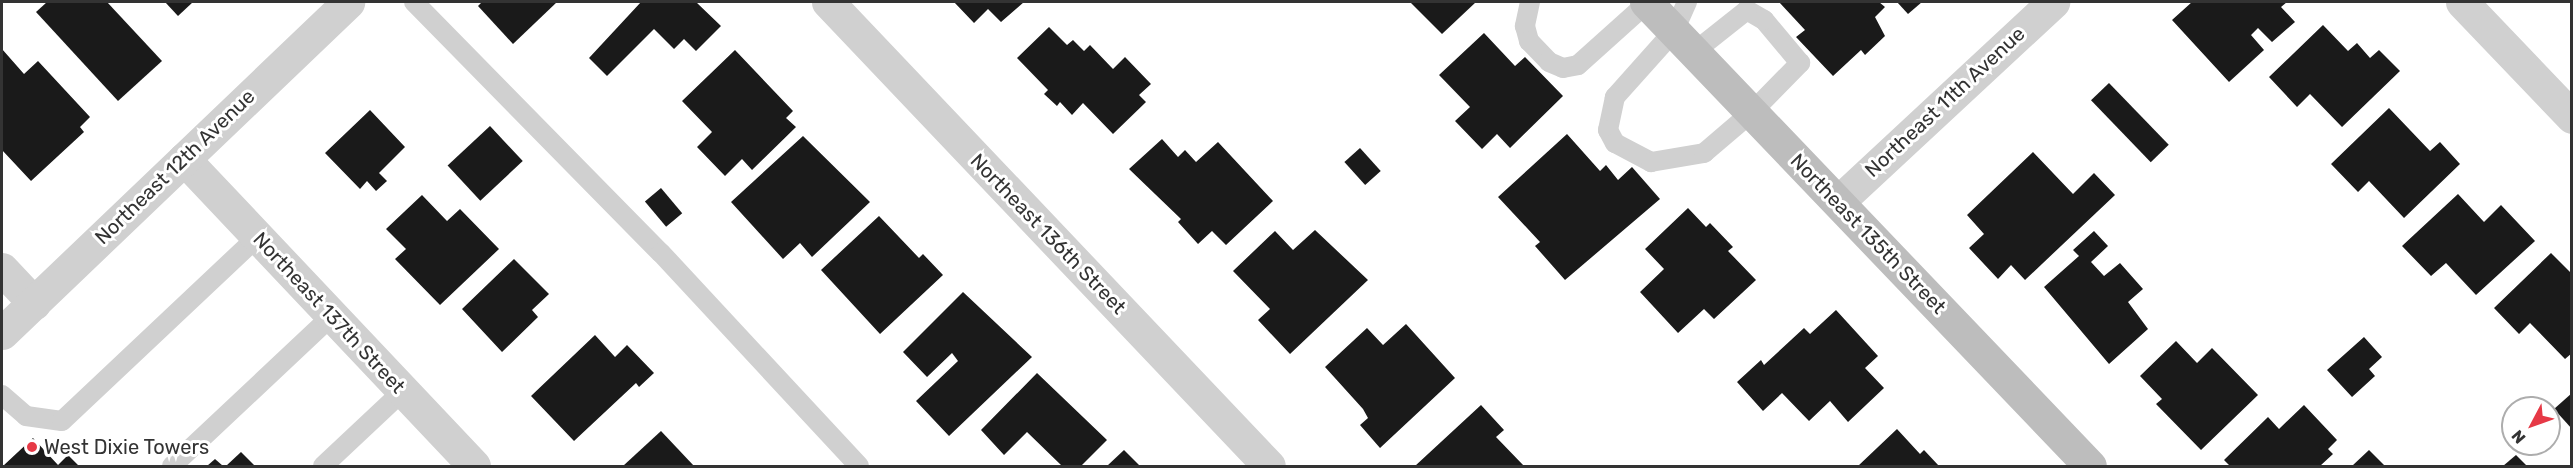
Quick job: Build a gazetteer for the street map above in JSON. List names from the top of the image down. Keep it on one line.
{"streets":{"main road":["Northeast 135th Street"],"street":["Northeast 11th Avenue","Northeast 12th Avenue","Northeast 136th Street","Northeast 137th Street"]},"crossings":[["Northeast 11th Avenue","Northeast 135th Street"],["Northeast 12th Avenue","Northeast 137th Street"]],"places":["West Dixie Towers"],"north":"bottom left"}
